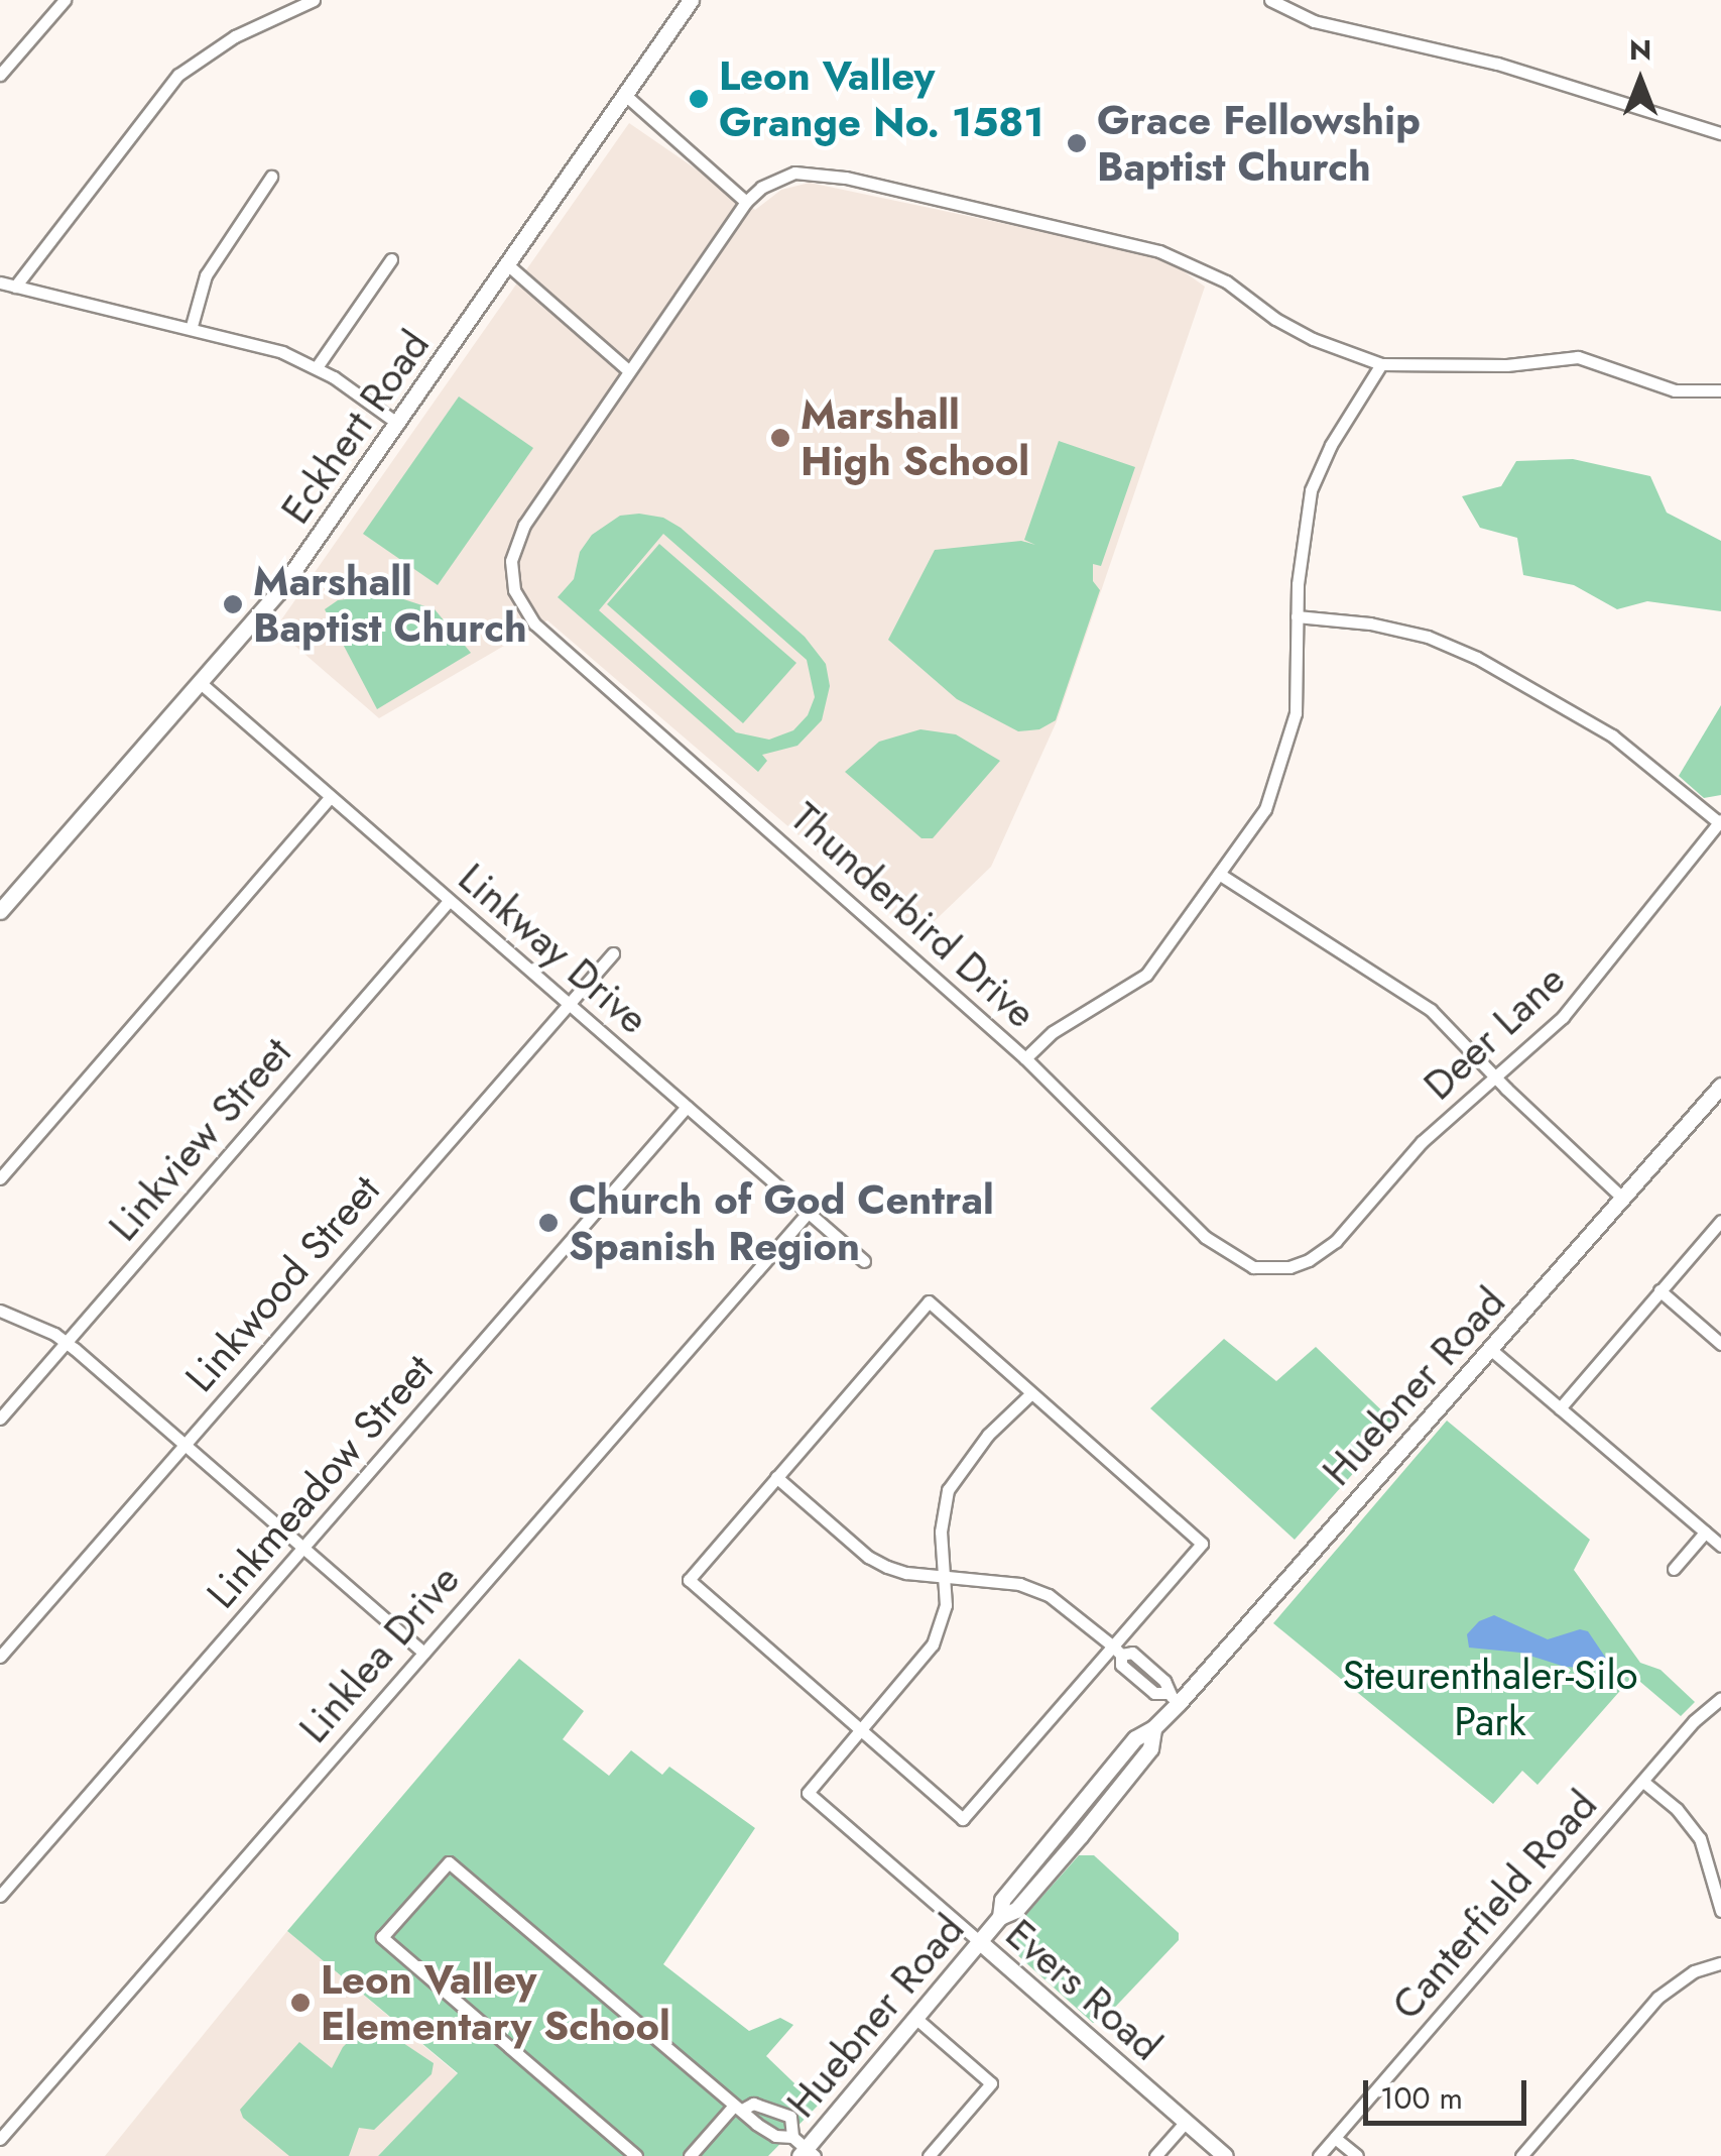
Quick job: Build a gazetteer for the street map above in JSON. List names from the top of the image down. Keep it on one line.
{"streets":{"main road":["Eckhert Road","Huebner Road","Evers Road"],"street":["Thunderbird Drive","Linkway Drive","Deer Lane","Linkview Street","Linkwood Street","Linkmeadow Street","Linklea Drive","Canterfield Road"]},"crossings":[["Eckhert Road","Linkway Drive"],["Thunderbird Drive","Deer Lane"],["Linkway Drive","Linkview Street"],["Linkway Drive","Linkwood Street"],["Linkway Drive","Linkmeadow Street"],["Linkway Drive","Linklea Drive"],["Huebner Road","Evers Road"]],"parks":["Steurenthaler-Silo Park"],"places":["Leon Valley Grange No. 1581","Grace Fellowship Baptist Church","Marshall High School","Marshall Baptist Church","Church of God Central Spanish Region","Leon Valley Elementary School"],"scale_bar":"100 m","north":"top"}
